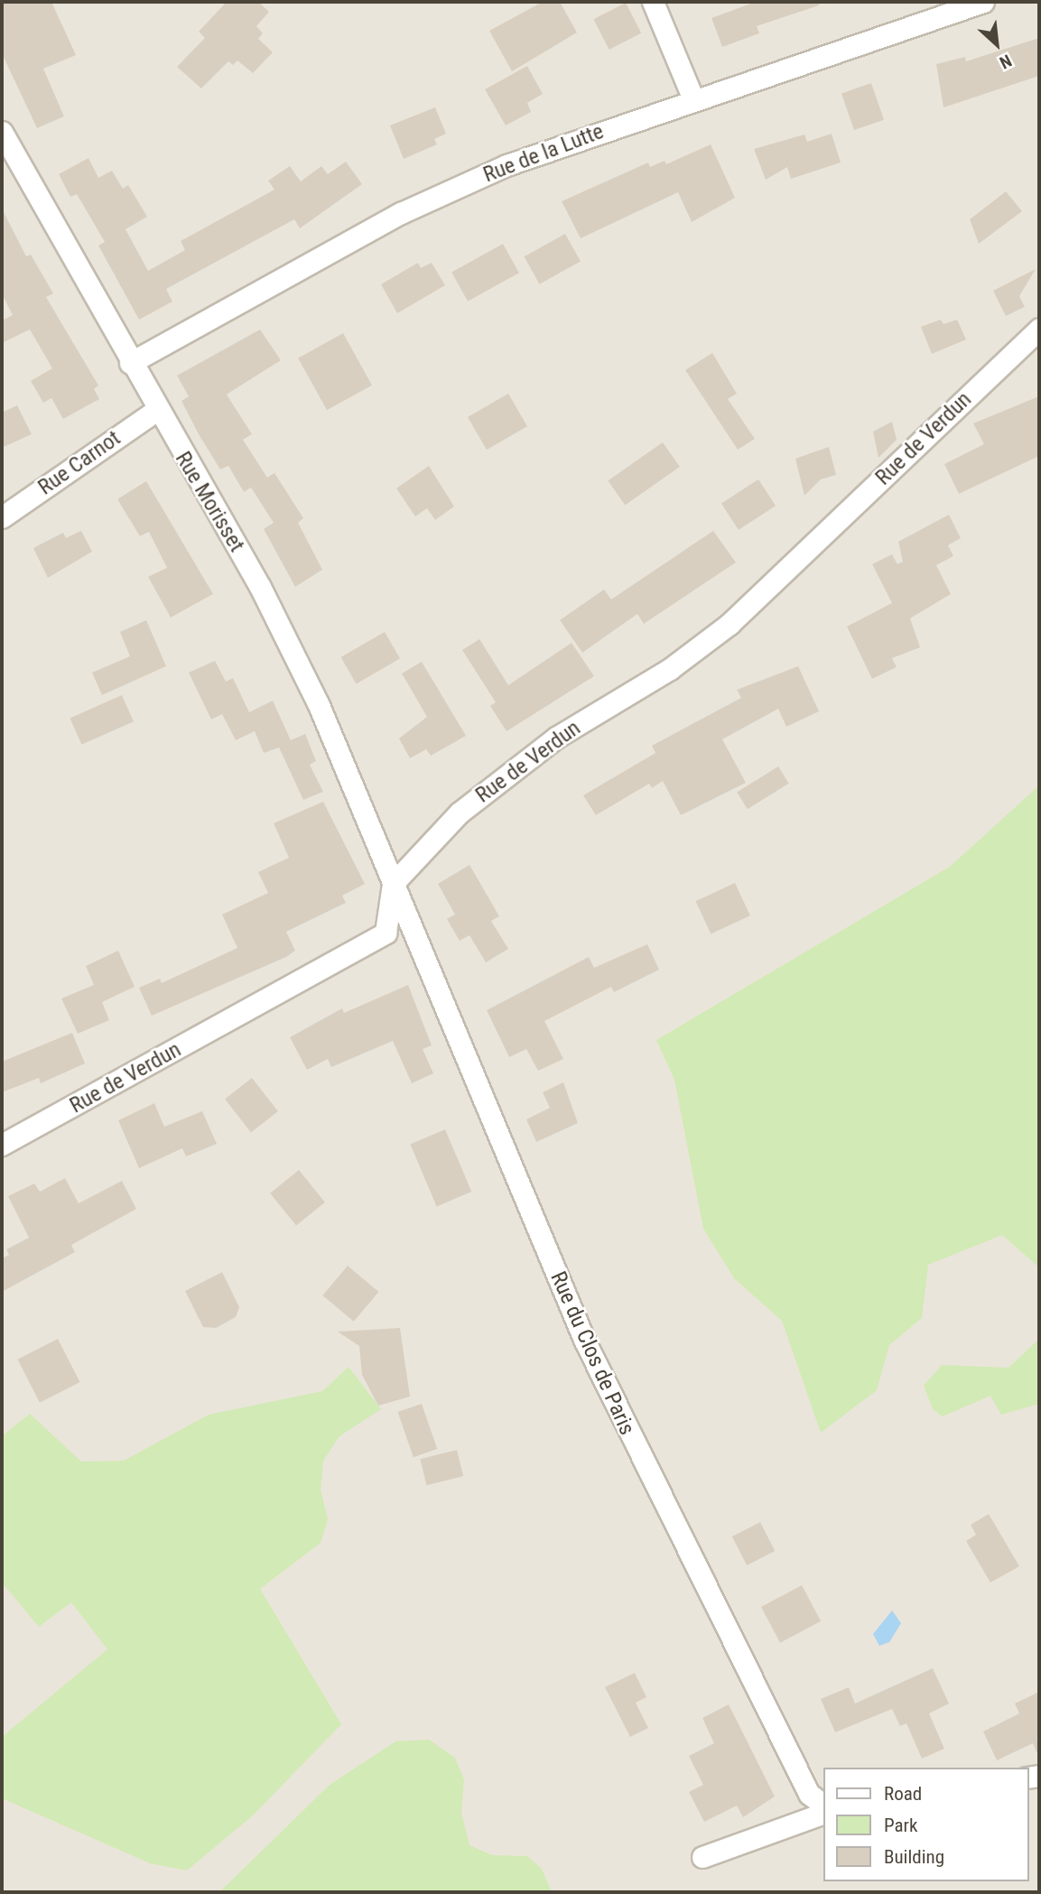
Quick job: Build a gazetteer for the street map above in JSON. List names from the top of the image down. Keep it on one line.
{"streets":{"street":["Rue de la Lutte","Rue de Verdun","Rue Carnot","Rue Morisset","Rue du Clos de Paris"]},"crossings":[["Rue de la Lutte","Rue Morisset"],["Rue de Verdun","Rue Morisset"],["Rue de Verdun","Rue du Clos de Paris"],["Rue Carnot","Rue Morisset"],["Rue Morisset","Rue du Clos de Paris"]],"legend":["Road","Park","Building"],"north":"bottom right"}
